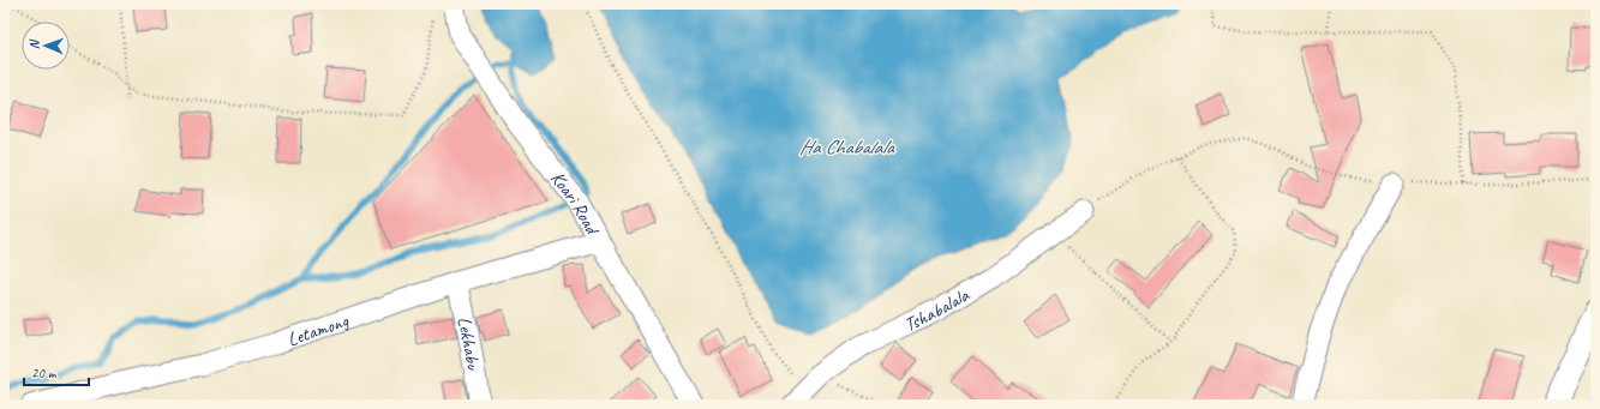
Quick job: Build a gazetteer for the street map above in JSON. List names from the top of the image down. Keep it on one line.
{"streets":{"street":["Koari Road","Tshabalala","Letamong","Lekhabu"]},"crossings":[["Koari Road","Letamong"],["Letamong","Lekhabu"]],"water":["Ha Chabalala"],"scale_bar":"20 m","north":"left"}
